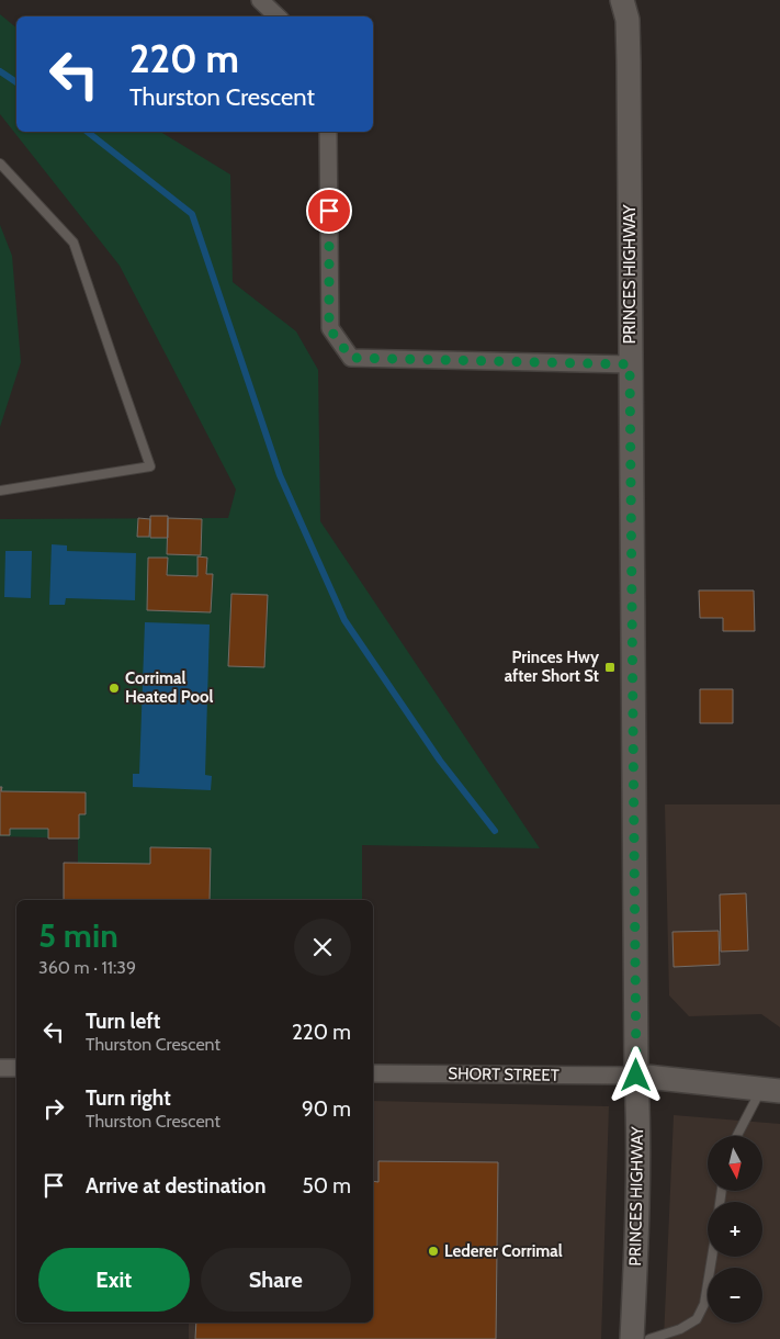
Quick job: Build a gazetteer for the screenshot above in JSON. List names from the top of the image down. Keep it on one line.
{"streets":{"main road":["PRINCES HIGHWAY"],"street":["SHORT STREET"]},"crossings":[["PRINCES HIGHWAY","SHORT STREET"]],"places":{"transit":["Princes Hwy after Short St"],"other":["Corrimal Heated Pool","Lederer Corrimal"]},"north":"bottom","page":{"turn":["220 m","Thurston Crescent"],"heading":["5 min","360 m · 11:39"],"list":[{"name":"Turn left","note":"Thurston Crescent","value":"220 m"},{"name":"Turn right","note":"Thurston Crescent","value":"90 m"},{"name":"Arrive at destination","value":"50 m"}],"map_buttons":["+","−"],"buttons":["Exit","Share"]}}
